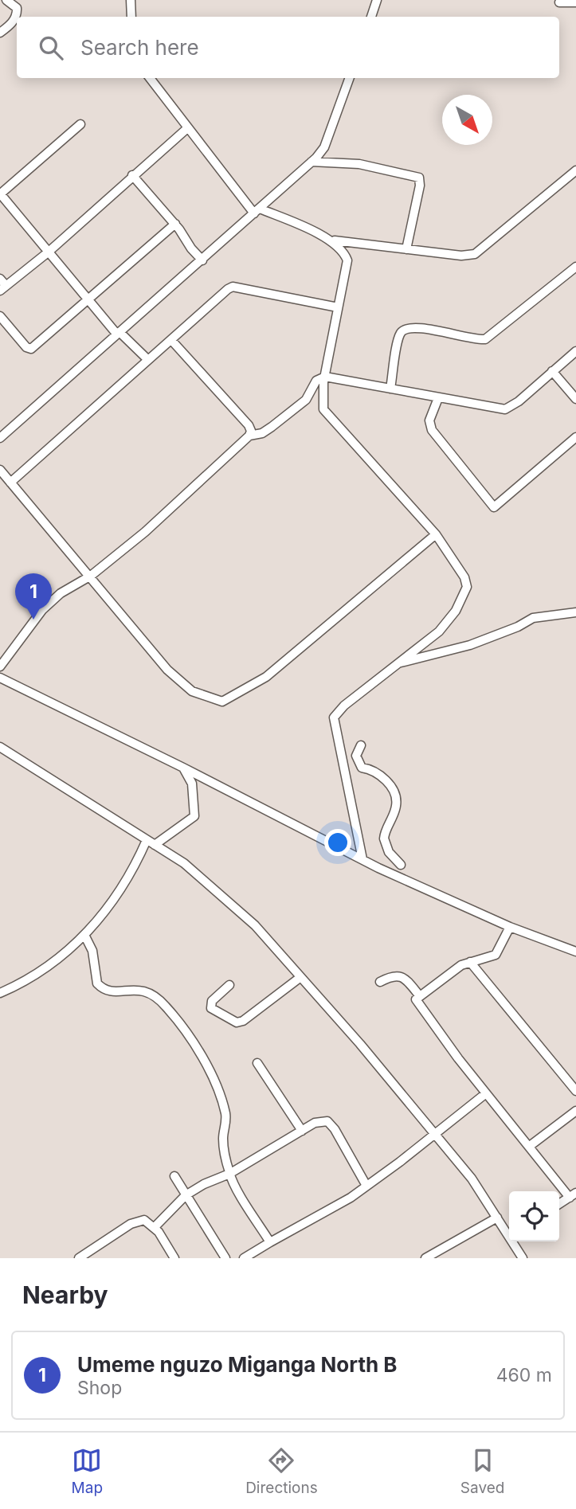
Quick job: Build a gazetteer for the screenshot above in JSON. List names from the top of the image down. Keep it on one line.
{"north":"bottom right","page":{"search":"Search here","pins":"1","heading":"Nearby","list":[{"mark":"1","name":"Umeme nguzo Miganga North B","note":"Shop","value":"460 m"}],"nav":["Map","Directions","Saved"]}}
